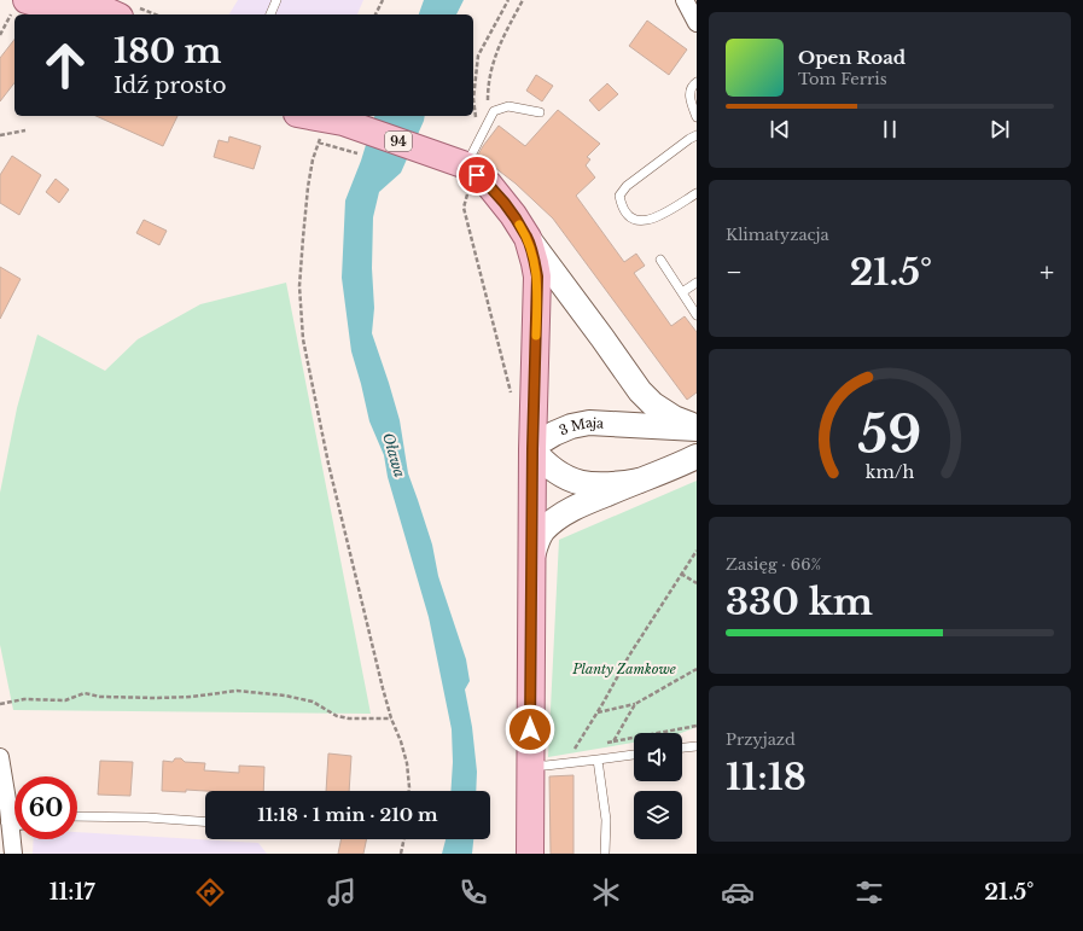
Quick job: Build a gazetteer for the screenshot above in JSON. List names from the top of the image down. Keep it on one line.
{"streets":{"main road":["94","3 Maja"]},"crossings":[["94","3 Maja"]],"water":["Oława"],"parks":["Planty Zamkowe"],"page":{"turn":["180 m","Idź prosto"],"song":["Open Road","Tom Ferris"],"tile":["Klimatyzacja",["Zasięg · 66%","330 km"],["Przyjazd","11:18"]],"heat":["−","21.5°","+"],"limit":"60","trip":"11:18 · 1 min · 210 m","tabs":["11:17","21.5°"],"gauge":["59","km/h"]}}
